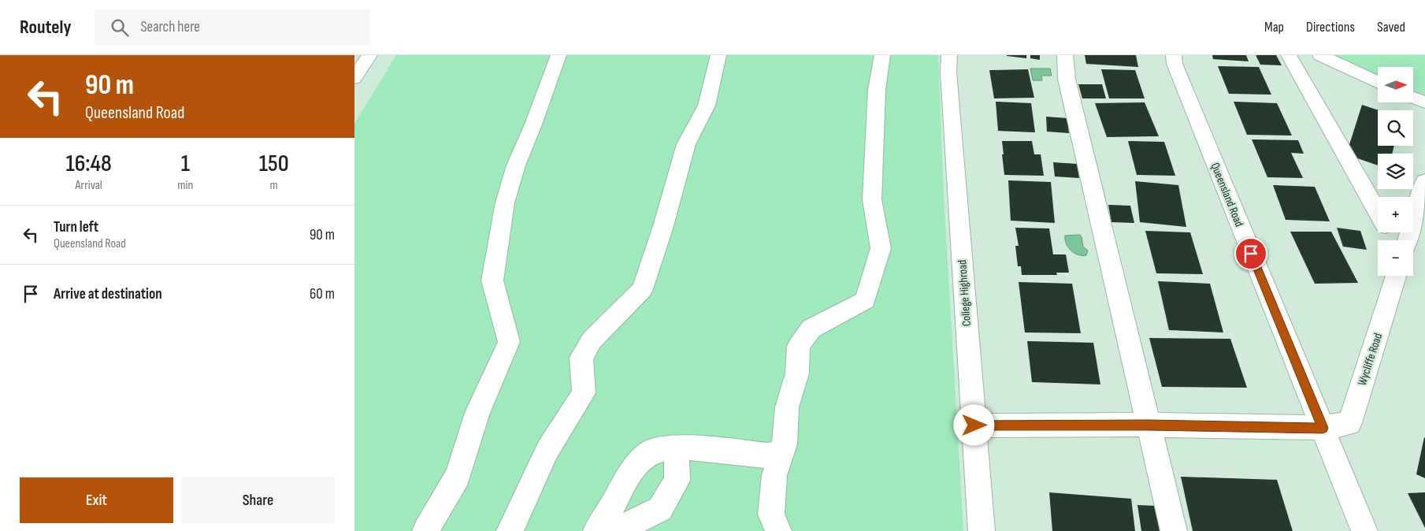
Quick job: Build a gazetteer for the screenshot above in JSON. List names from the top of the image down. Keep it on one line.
{"streets":{"street":["Queensland Road","College Highroad","Wycliffe Road"]},"crossings":[["Queensland Road","Wycliffe Road"]],"north":"right","page":{"header":"Routely","search":"Search here","nav":["Map","Directions","Saved"],"turn":["90 m","Queensland Road"],"map_buttons":["+","−"],"eta":["16:48","Arrival","1","min","150","m"],"list":[{"name":"Turn left","note":"Queensland Road","value":"90 m"},{"name":"Arrive at destination","value":"60 m"}],"buttons":["Exit","Share"]}}
